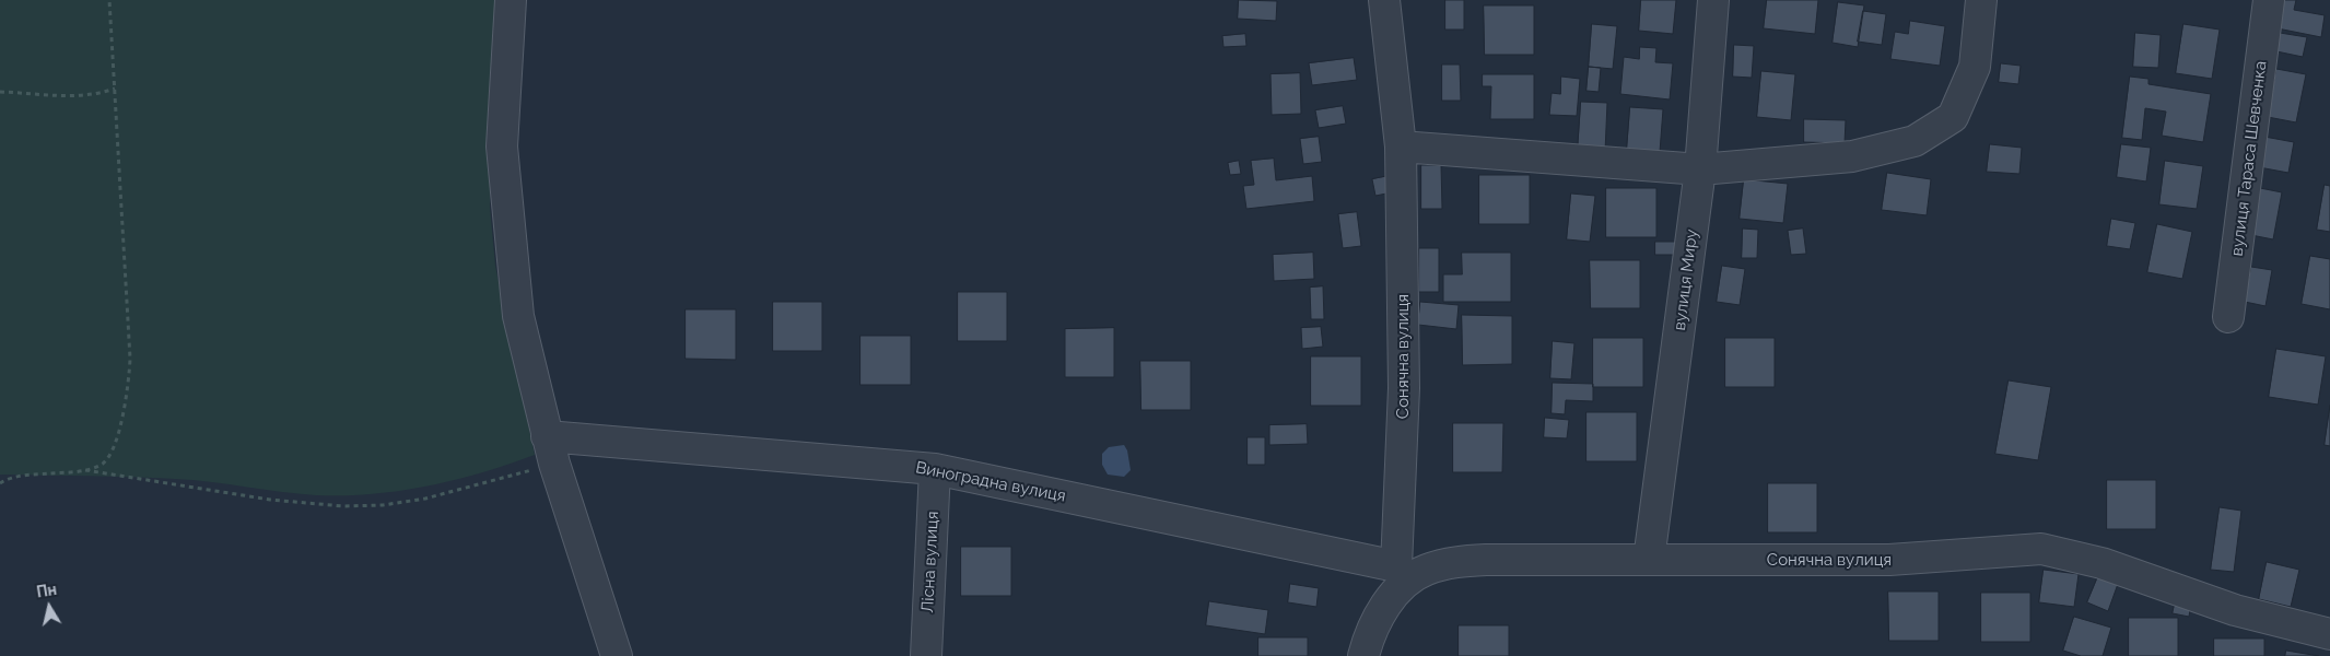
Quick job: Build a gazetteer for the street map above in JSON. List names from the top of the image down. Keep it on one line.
{"streets":{"street":["вулиця Тараса Шевченка","вулиця Миру","Сонячна вулиця","Виноградна вулиця","Лісна вулиця"]},"crossings":[["вулиця Миру","Сонячна вулиця"],["Сонячна вулиця","Виноградна вулиця"],["Виноградна вулиця","Лісна вулиця"]],"north":"top"}
